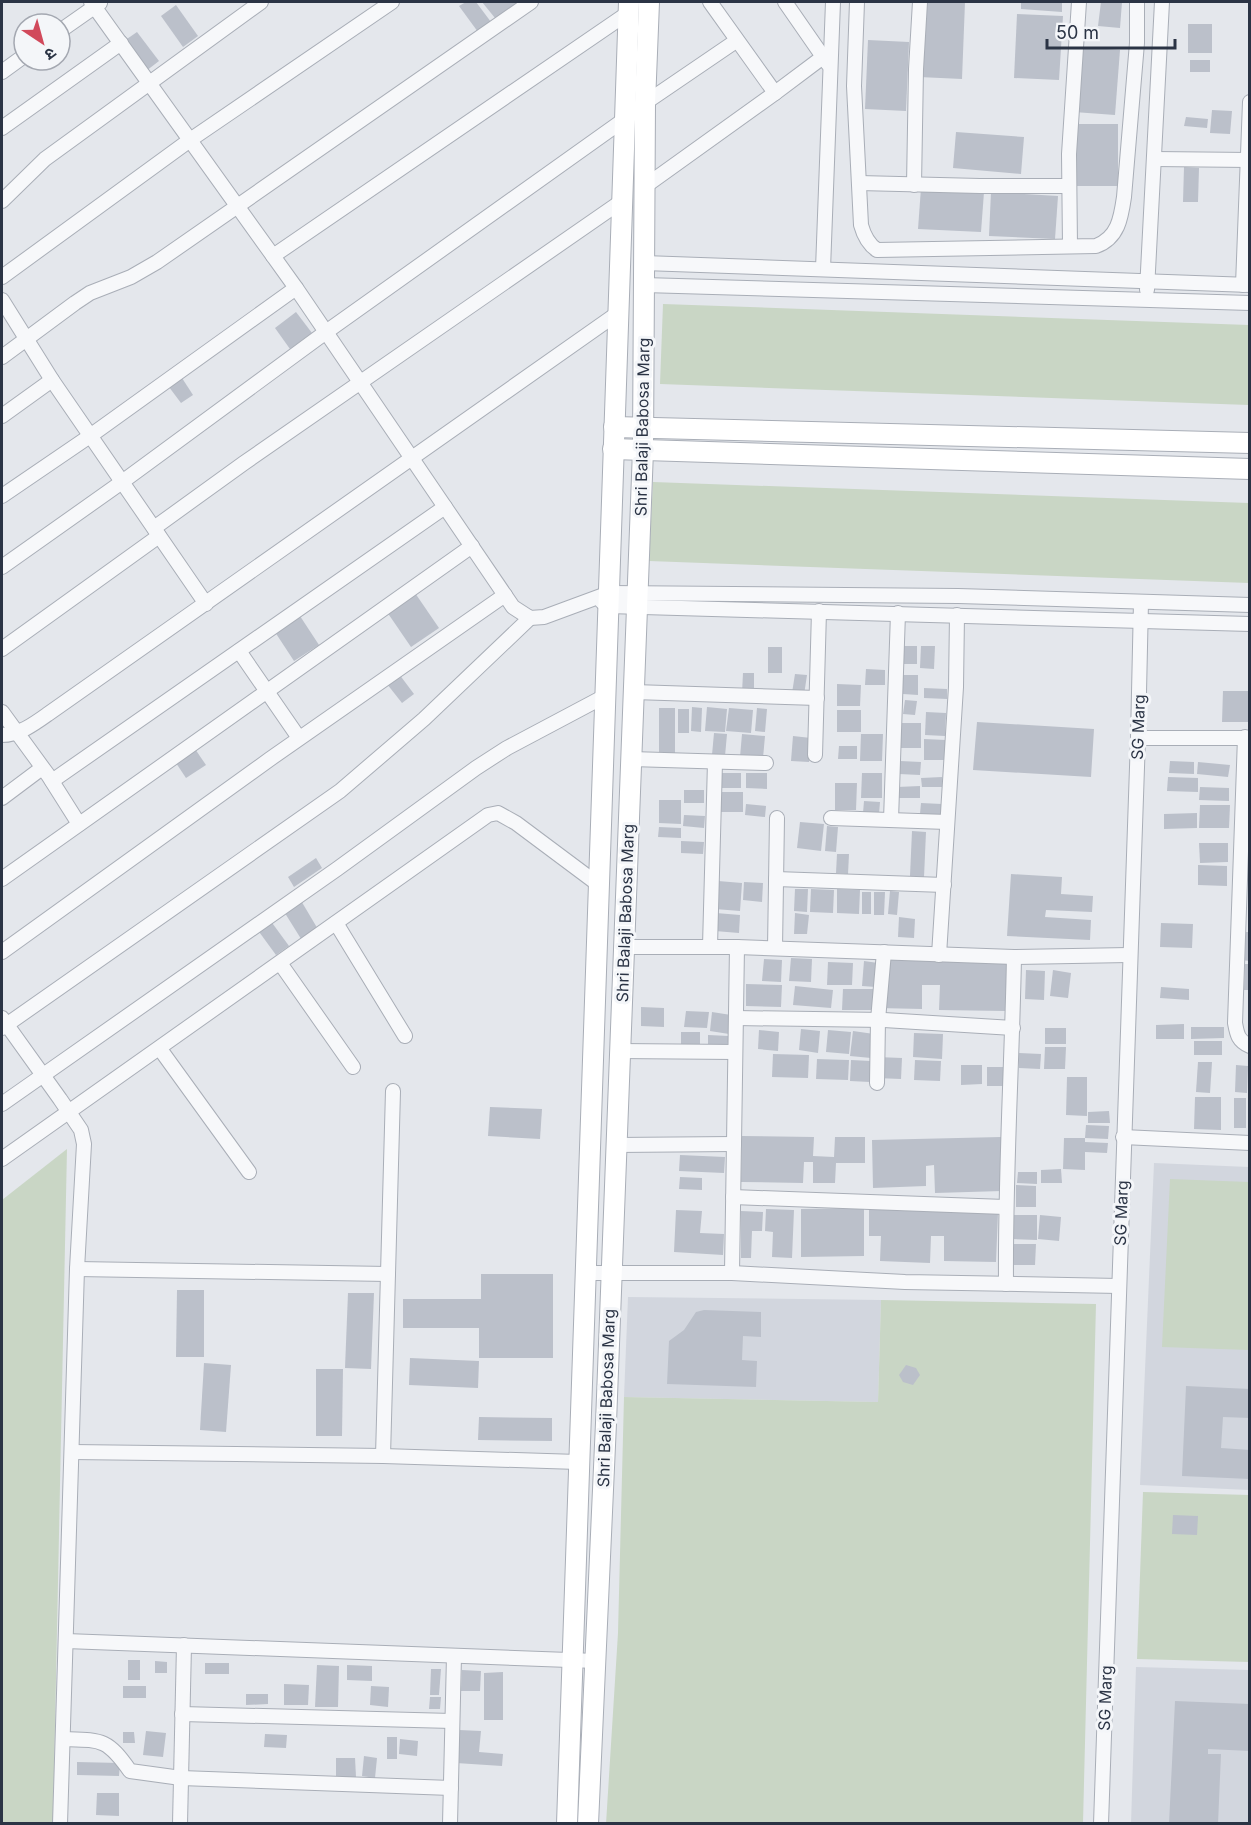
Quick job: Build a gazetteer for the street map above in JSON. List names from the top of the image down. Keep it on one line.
{"streets":{"street":["Shri Balaji Babosa Marg","SG Marg"]},"scale_bar":"50 m","north":"bottom right"}
